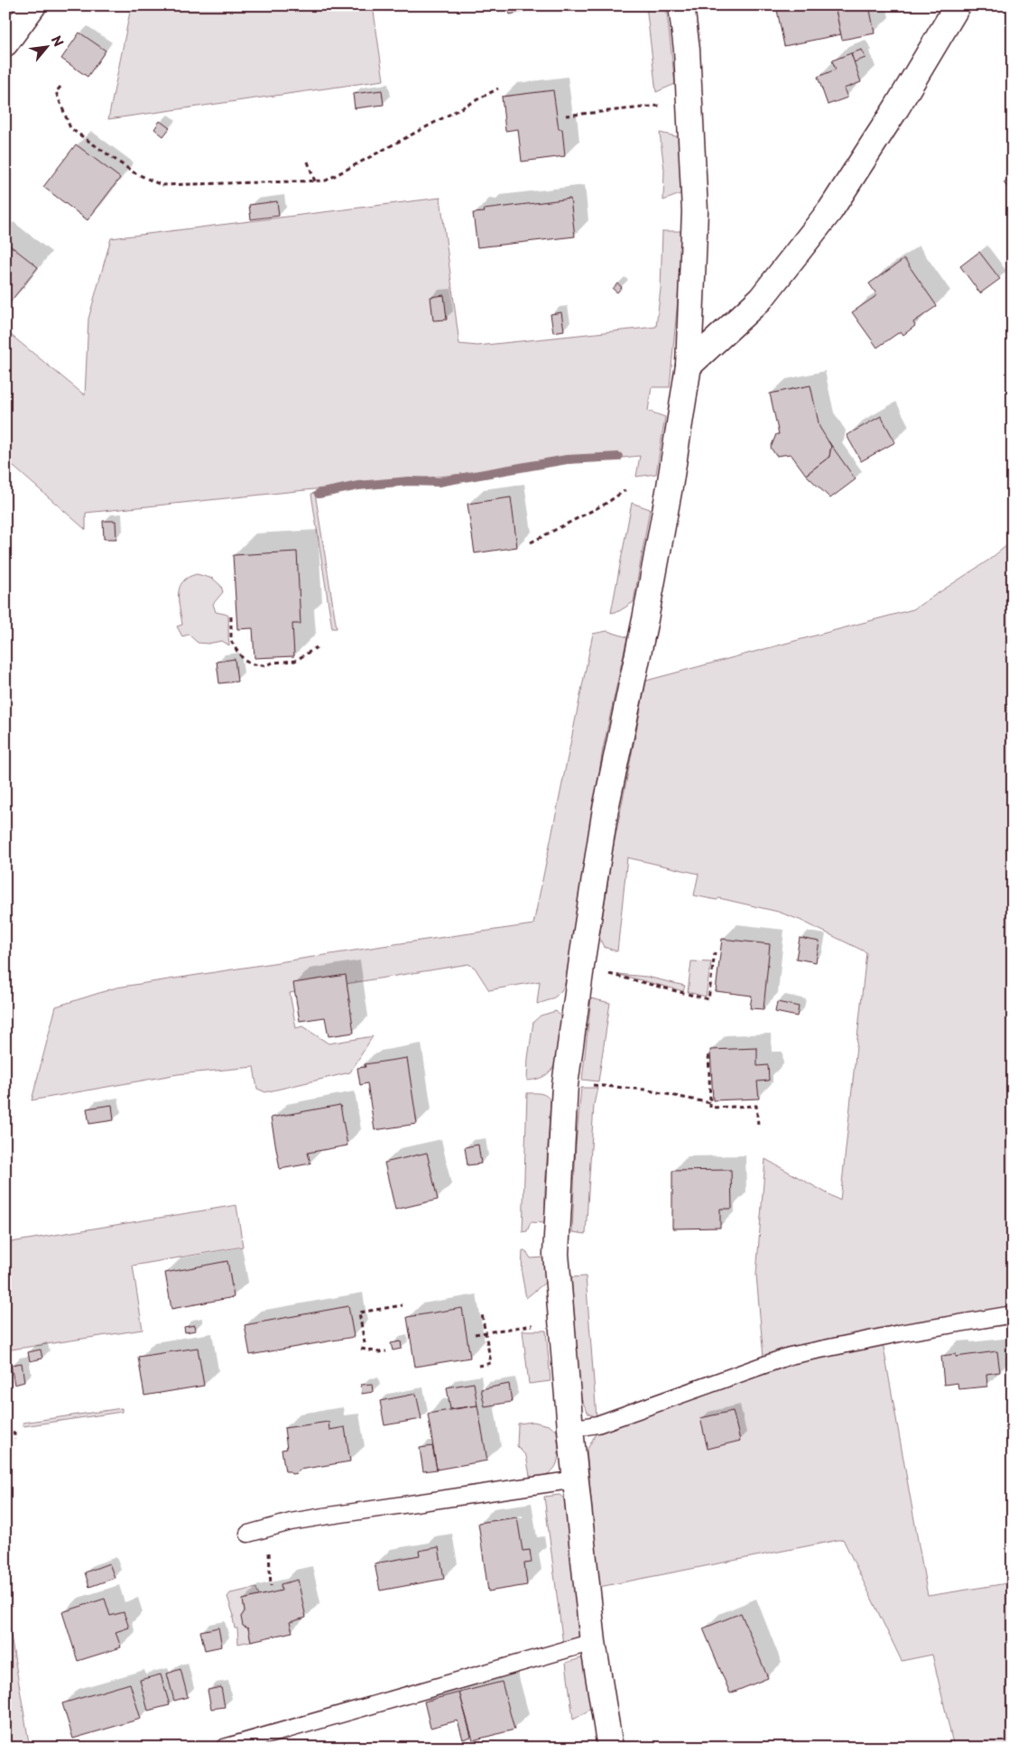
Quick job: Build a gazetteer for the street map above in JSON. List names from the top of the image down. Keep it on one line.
{"north":"top right"}
